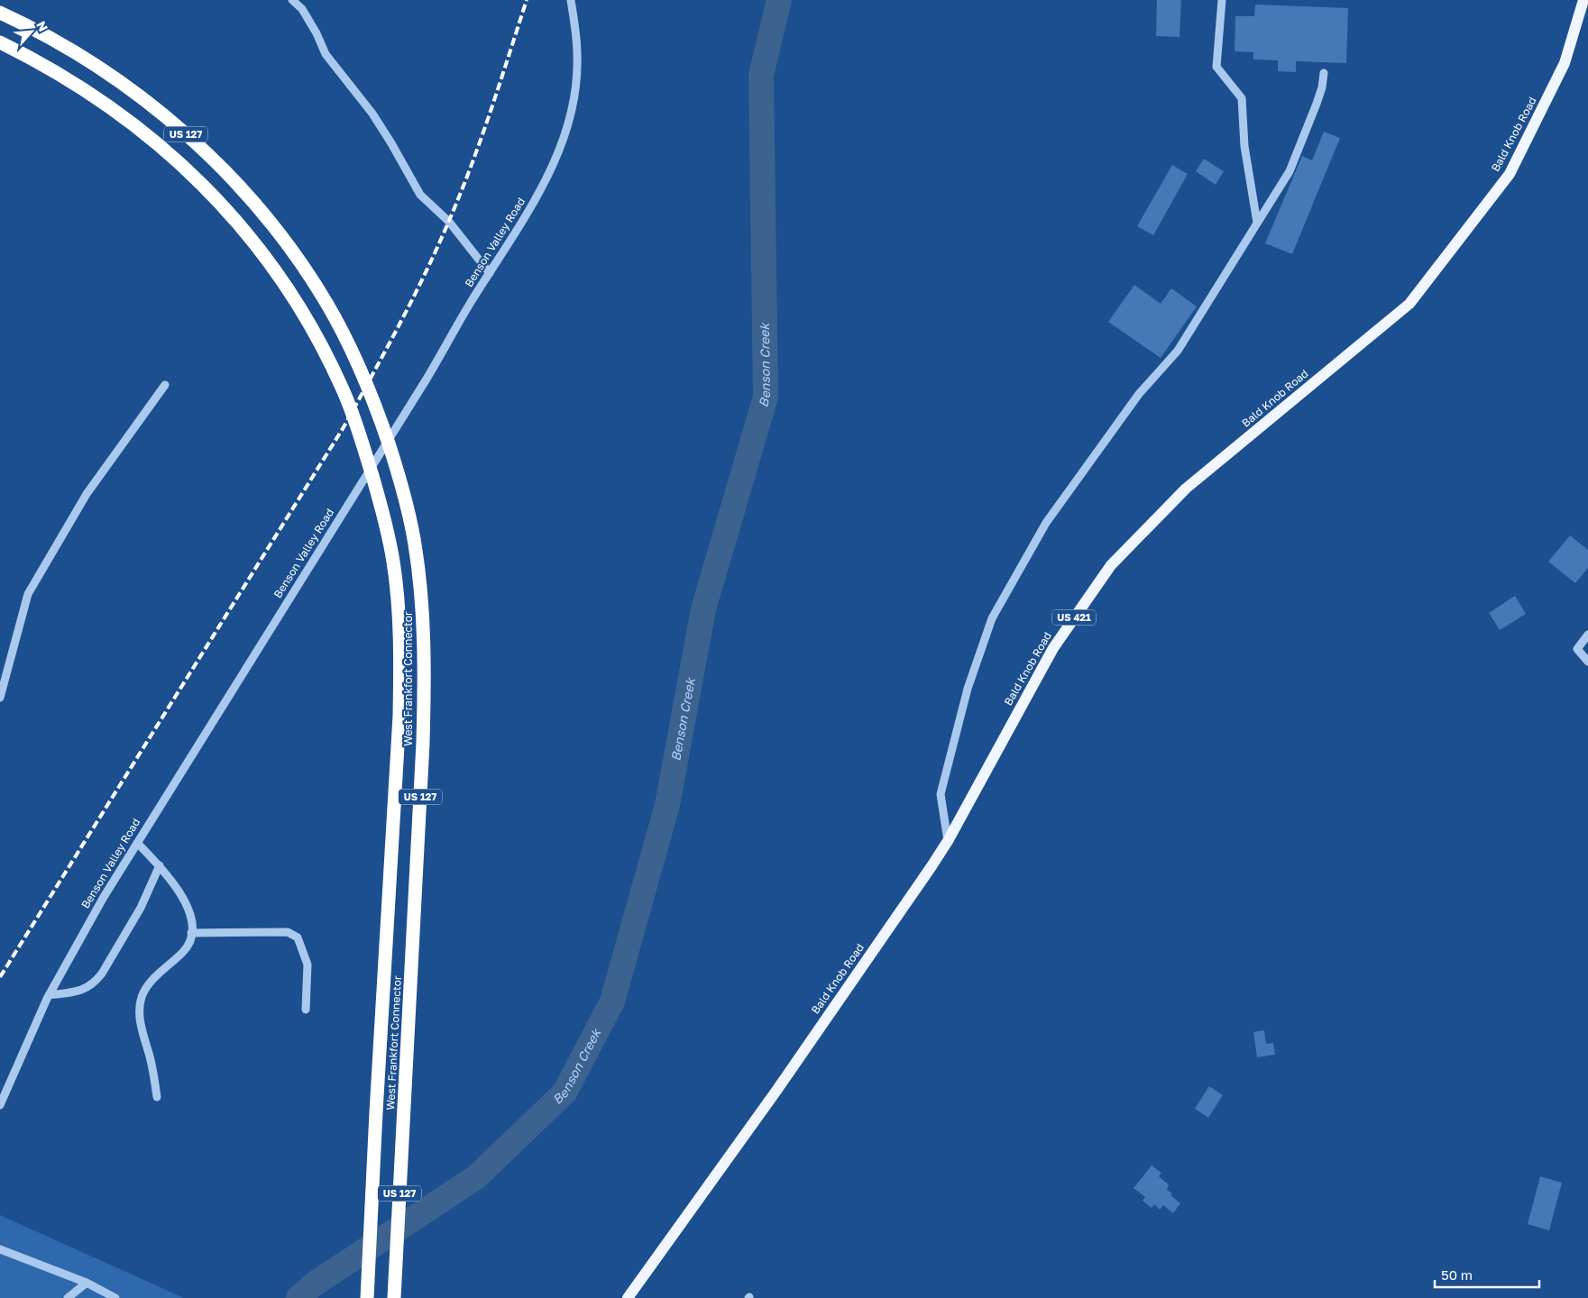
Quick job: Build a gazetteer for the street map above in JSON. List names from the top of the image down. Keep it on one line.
{"streets":{"highway":["US 127","West Frankfort Connector"],"main road":["Bald Knob Road","US 421"],"street":["Benson Valley Road"]},"water":["Benson Creek"],"scale_bar":"50 m","north":"top right"}
